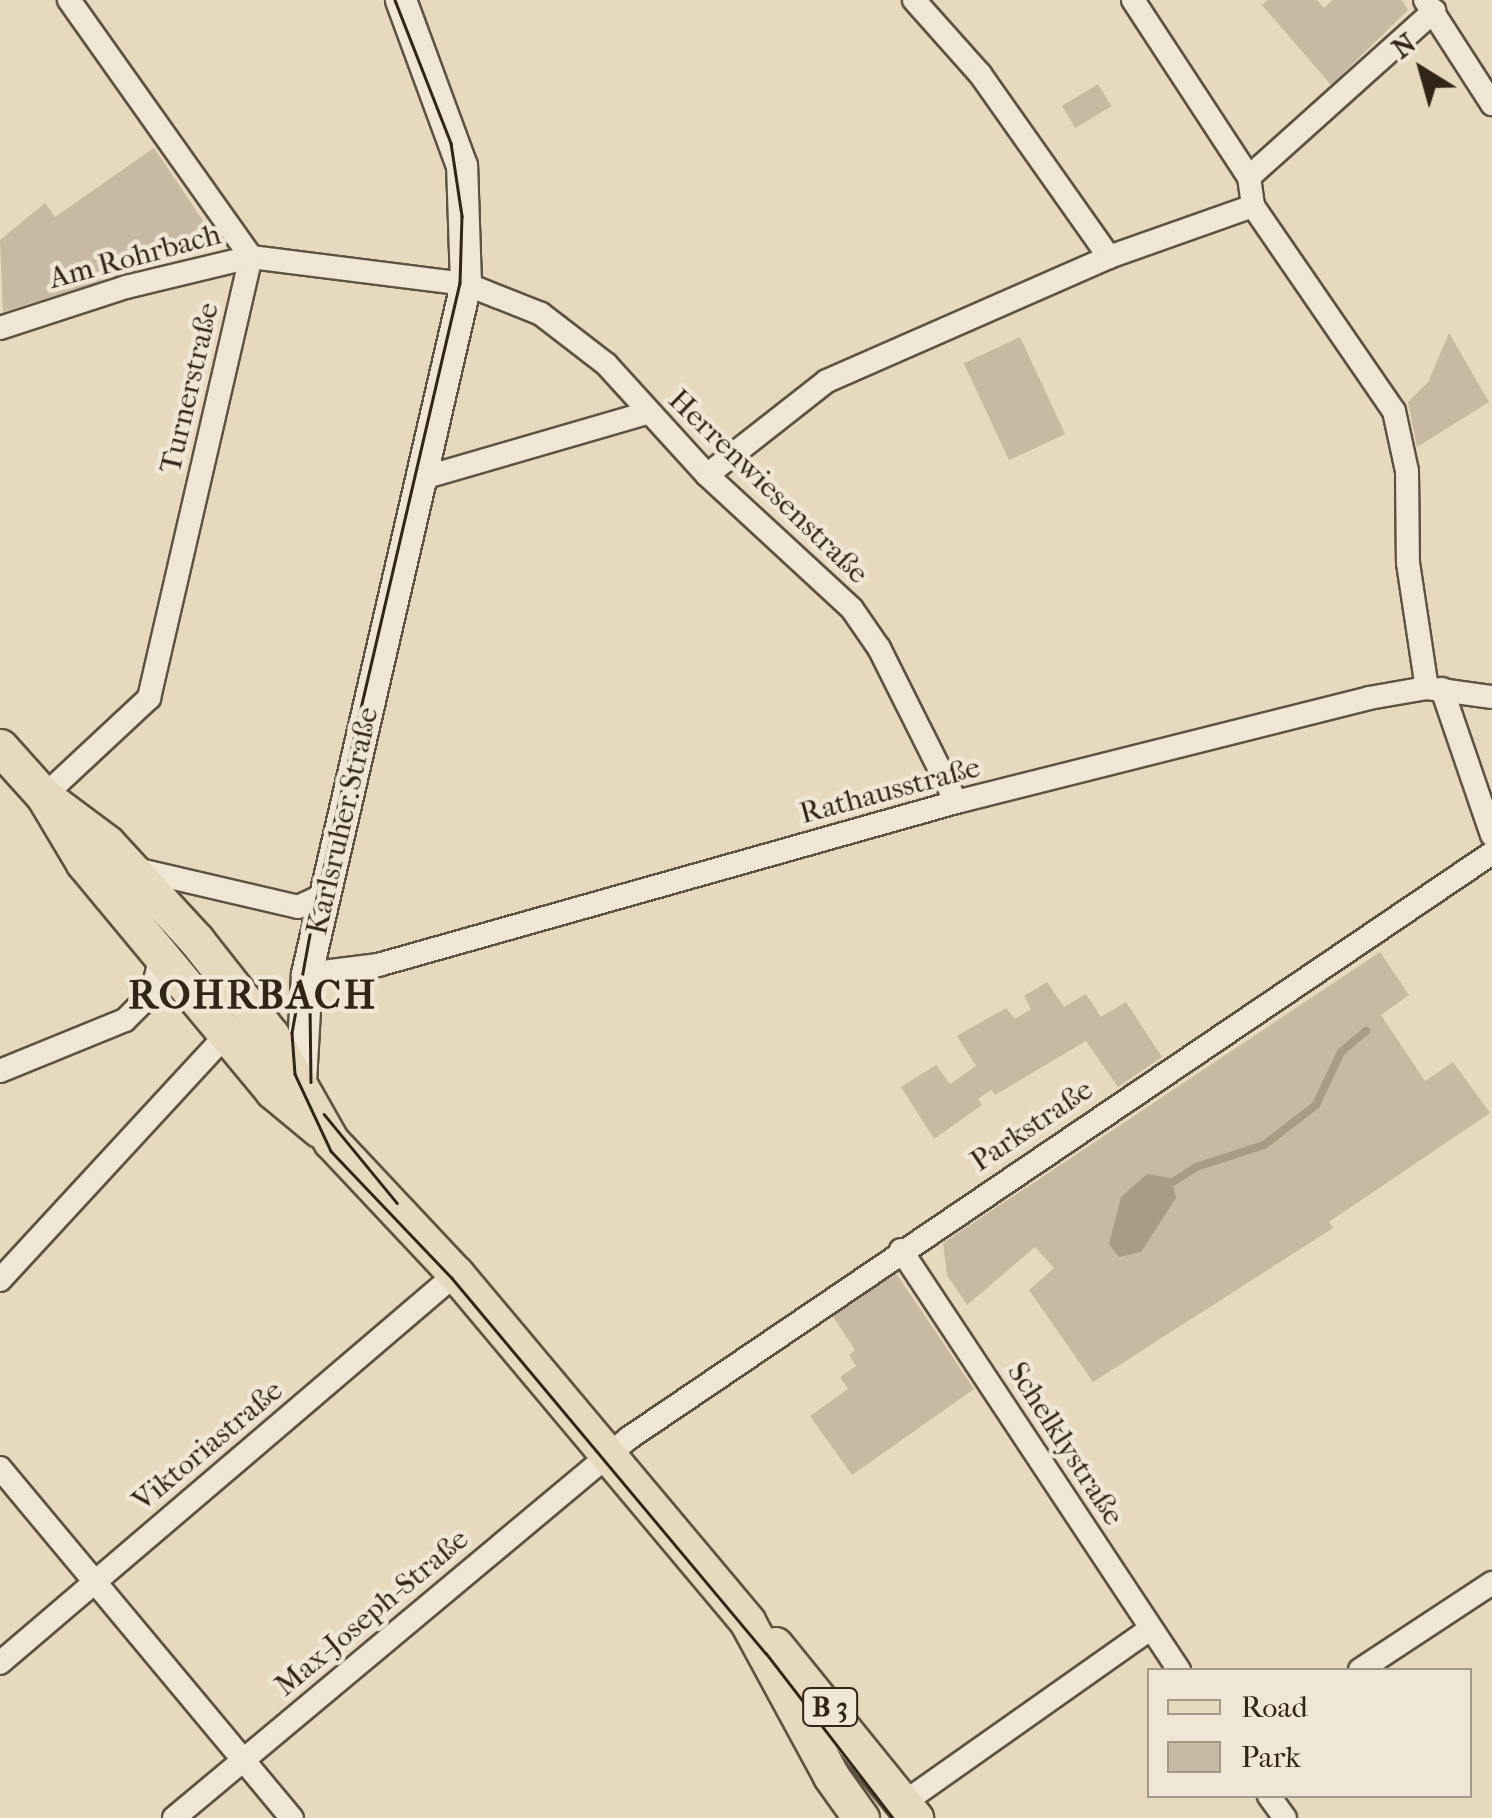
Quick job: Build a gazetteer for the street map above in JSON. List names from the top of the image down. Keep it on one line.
{"streets":{"main road":["Karlsruher Straße","B 3"],"street":["Am Rohrbach","Turnerstraße","Herrenwiesenstraße","Rathausstraße","Parkstraße","Schelklystraße","Viktoriastraße","Max-Joseph-Straße"]},"crossings":[["Am Rohrbach","Turnerstraße"],["Am Rohrbach","Herrenwiesenstraße"],["Am Rohrbach","Karlsruher Straße"],["Turnerstraße","B 3"],["Herrenwiesenstraße","Rathausstraße"],["Herrenwiesenstraße","Karlsruher Straße"],["Rathausstraße","Karlsruher Straße"],["Karlsruher Straße","B 3"],["Parkstraße","Schelklystraße"],["Parkstraße","Max-Joseph-Straße"],["Parkstraße","B 3"],["Viktoriastraße","B 3"],["Max-Joseph-Straße","B 3"]],"districts":["ROHRBACH"],"legend":["Road","Park"],"north":"top left"}
